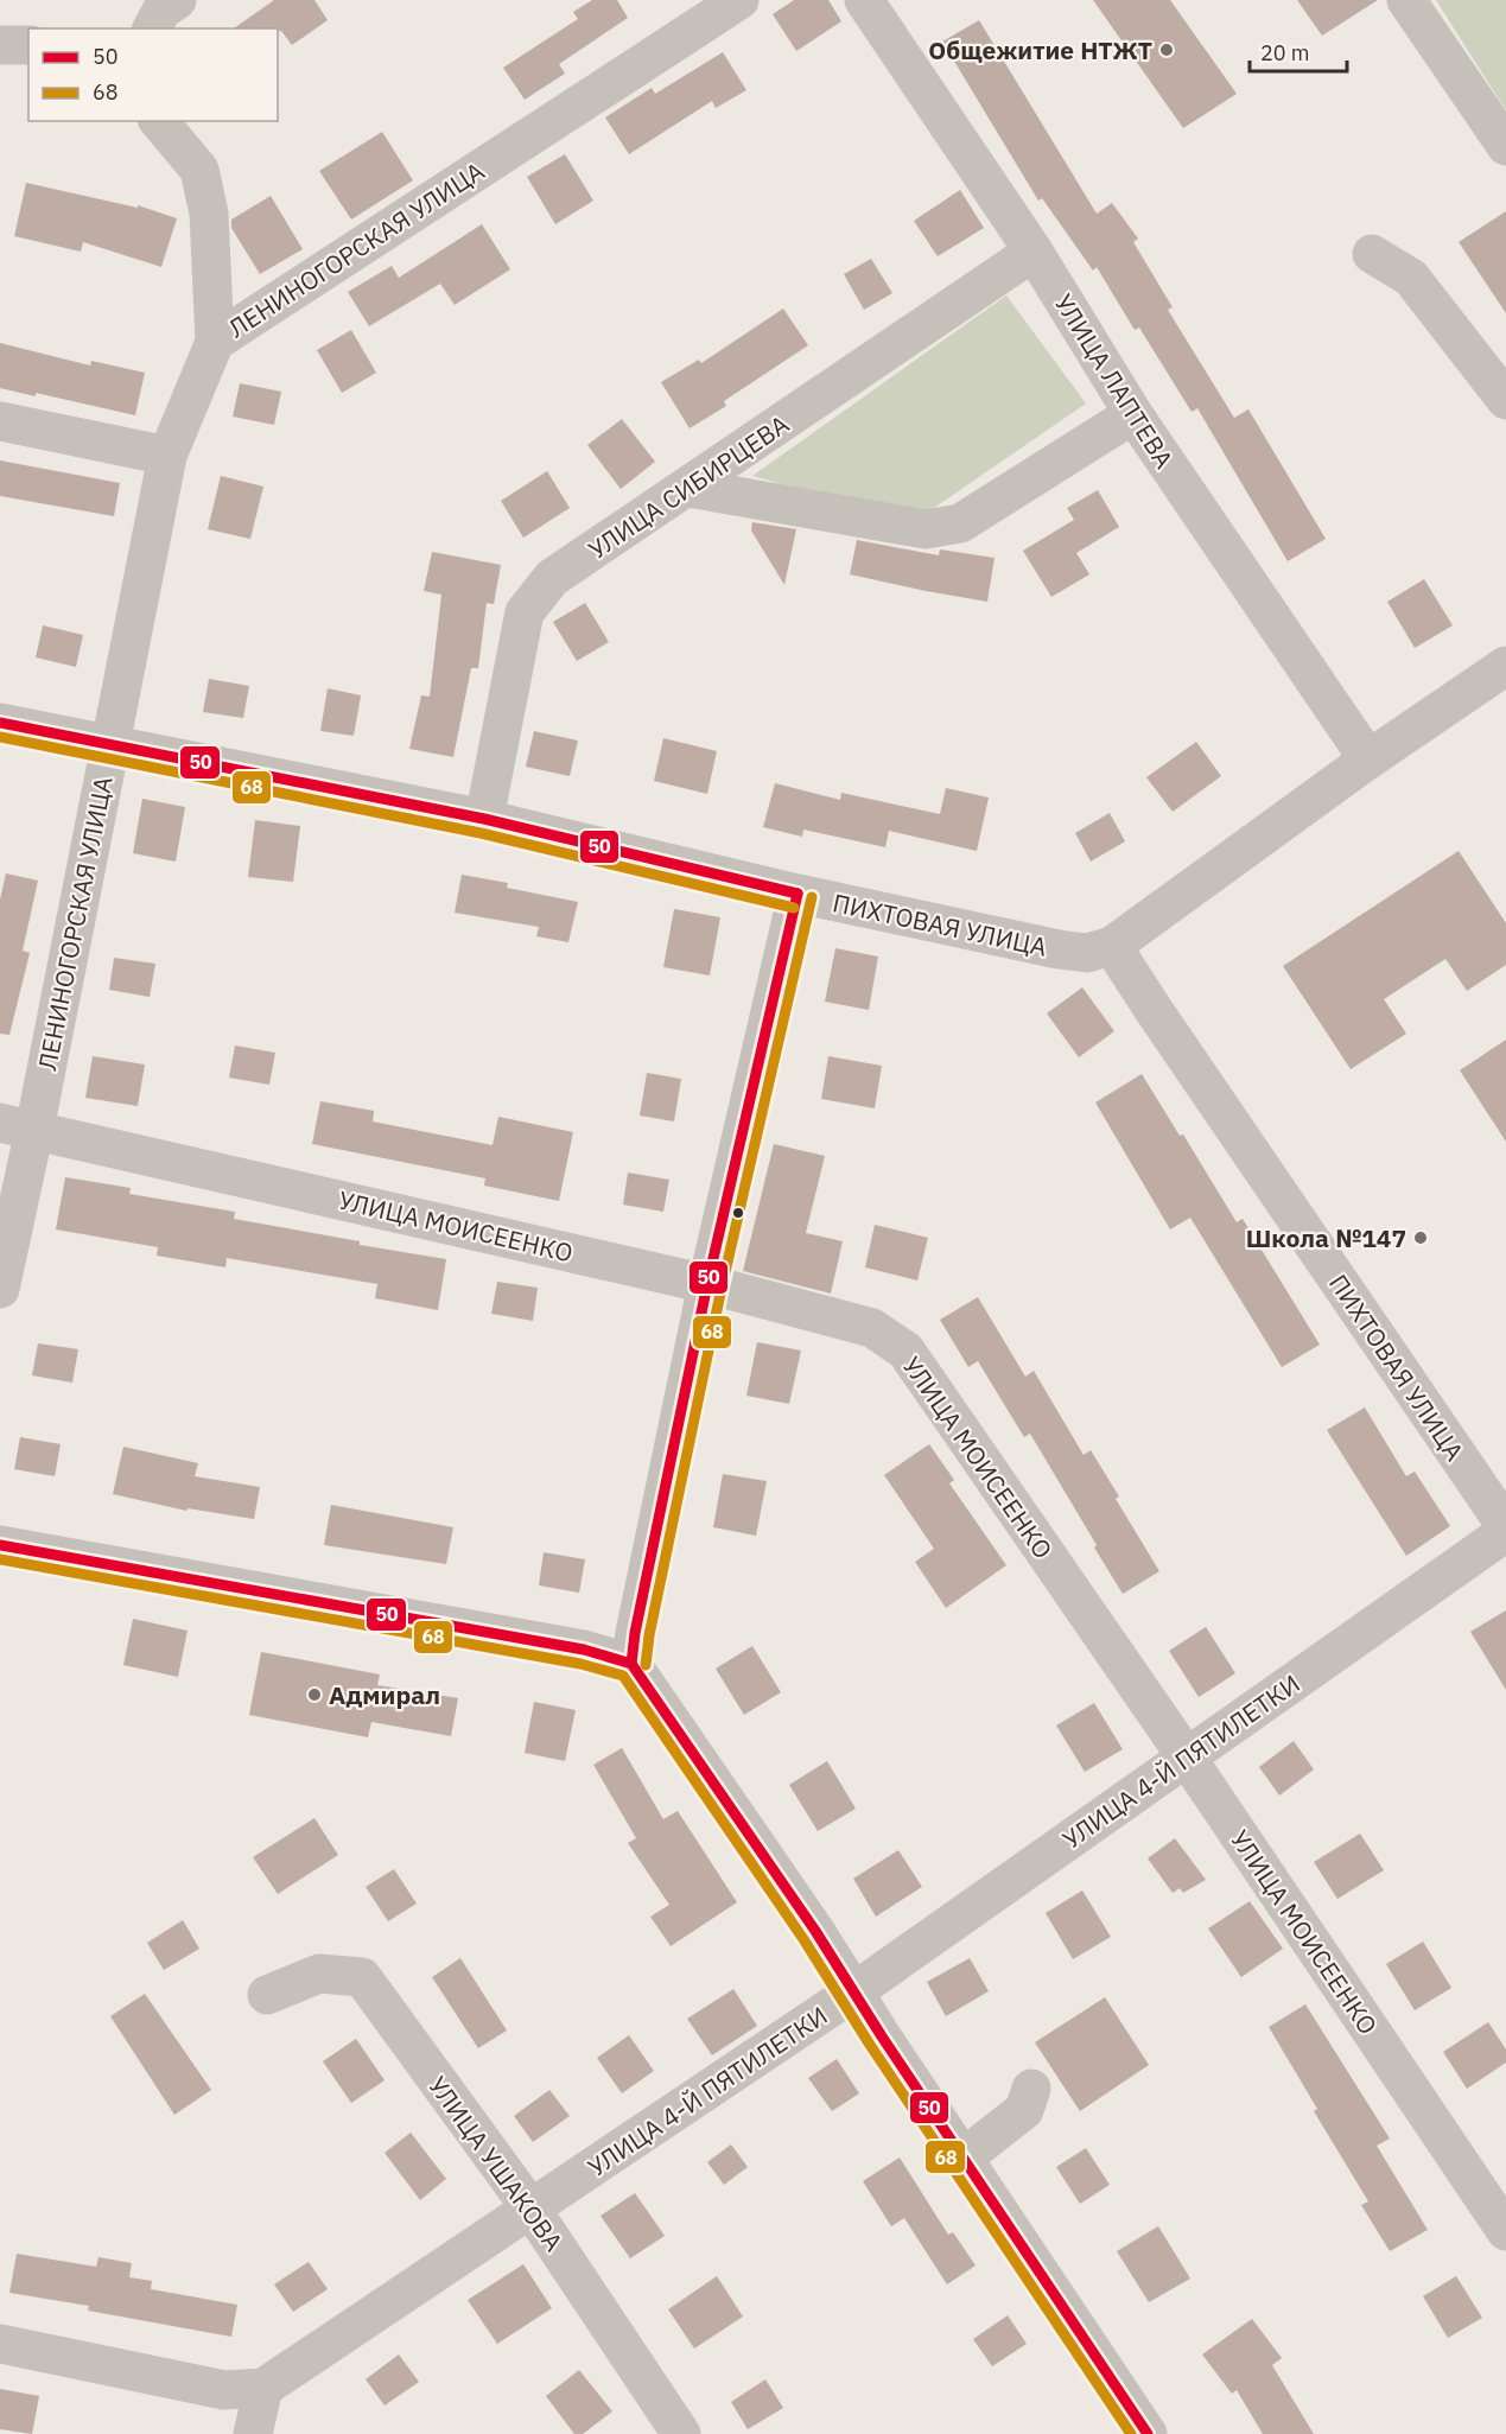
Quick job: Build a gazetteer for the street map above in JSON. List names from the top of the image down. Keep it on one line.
{"streets":{"street":["ЛЕНИНОГОРСКАЯ УЛИЦА","УЛИЦА ЛАПТЕВА","УЛИЦА СИБИРЦЕВА","ПИХТОВАЯ УЛИЦА","УЛИЦА МОИСЕЕНКО","УЛИЦА 4-Й ПЯТИЛЕТКИ","УЛИЦА УШАКОВА"]},"crossings":[["ЛЕНИНОГОРСКАЯ УЛИЦА","ПИХТОВАЯ УЛИЦА"],["ЛЕНИНОГОРСКАЯ УЛИЦА","УЛИЦА МОИСЕЕНКО"],["УЛИЦА ЛАПТЕВА","УЛИЦА СИБИРЦЕВА"],["УЛИЦА СИБИРЦЕВА","ПИХТОВАЯ УЛИЦА"],["УЛИЦА МОИСЕЕНКО","УЛИЦА 4-Й ПЯТИЛЕТКИ"],["УЛИЦА 4-Й ПЯТИЛЕТКИ","УЛИЦА УШАКОВА"]],"places":["Общежитие НТЖТ","Школа №147","Адмирал"],"lines":["transit line 50","transit line 68"],"legend":["50","68"],"scale_bar":"20 m"}
